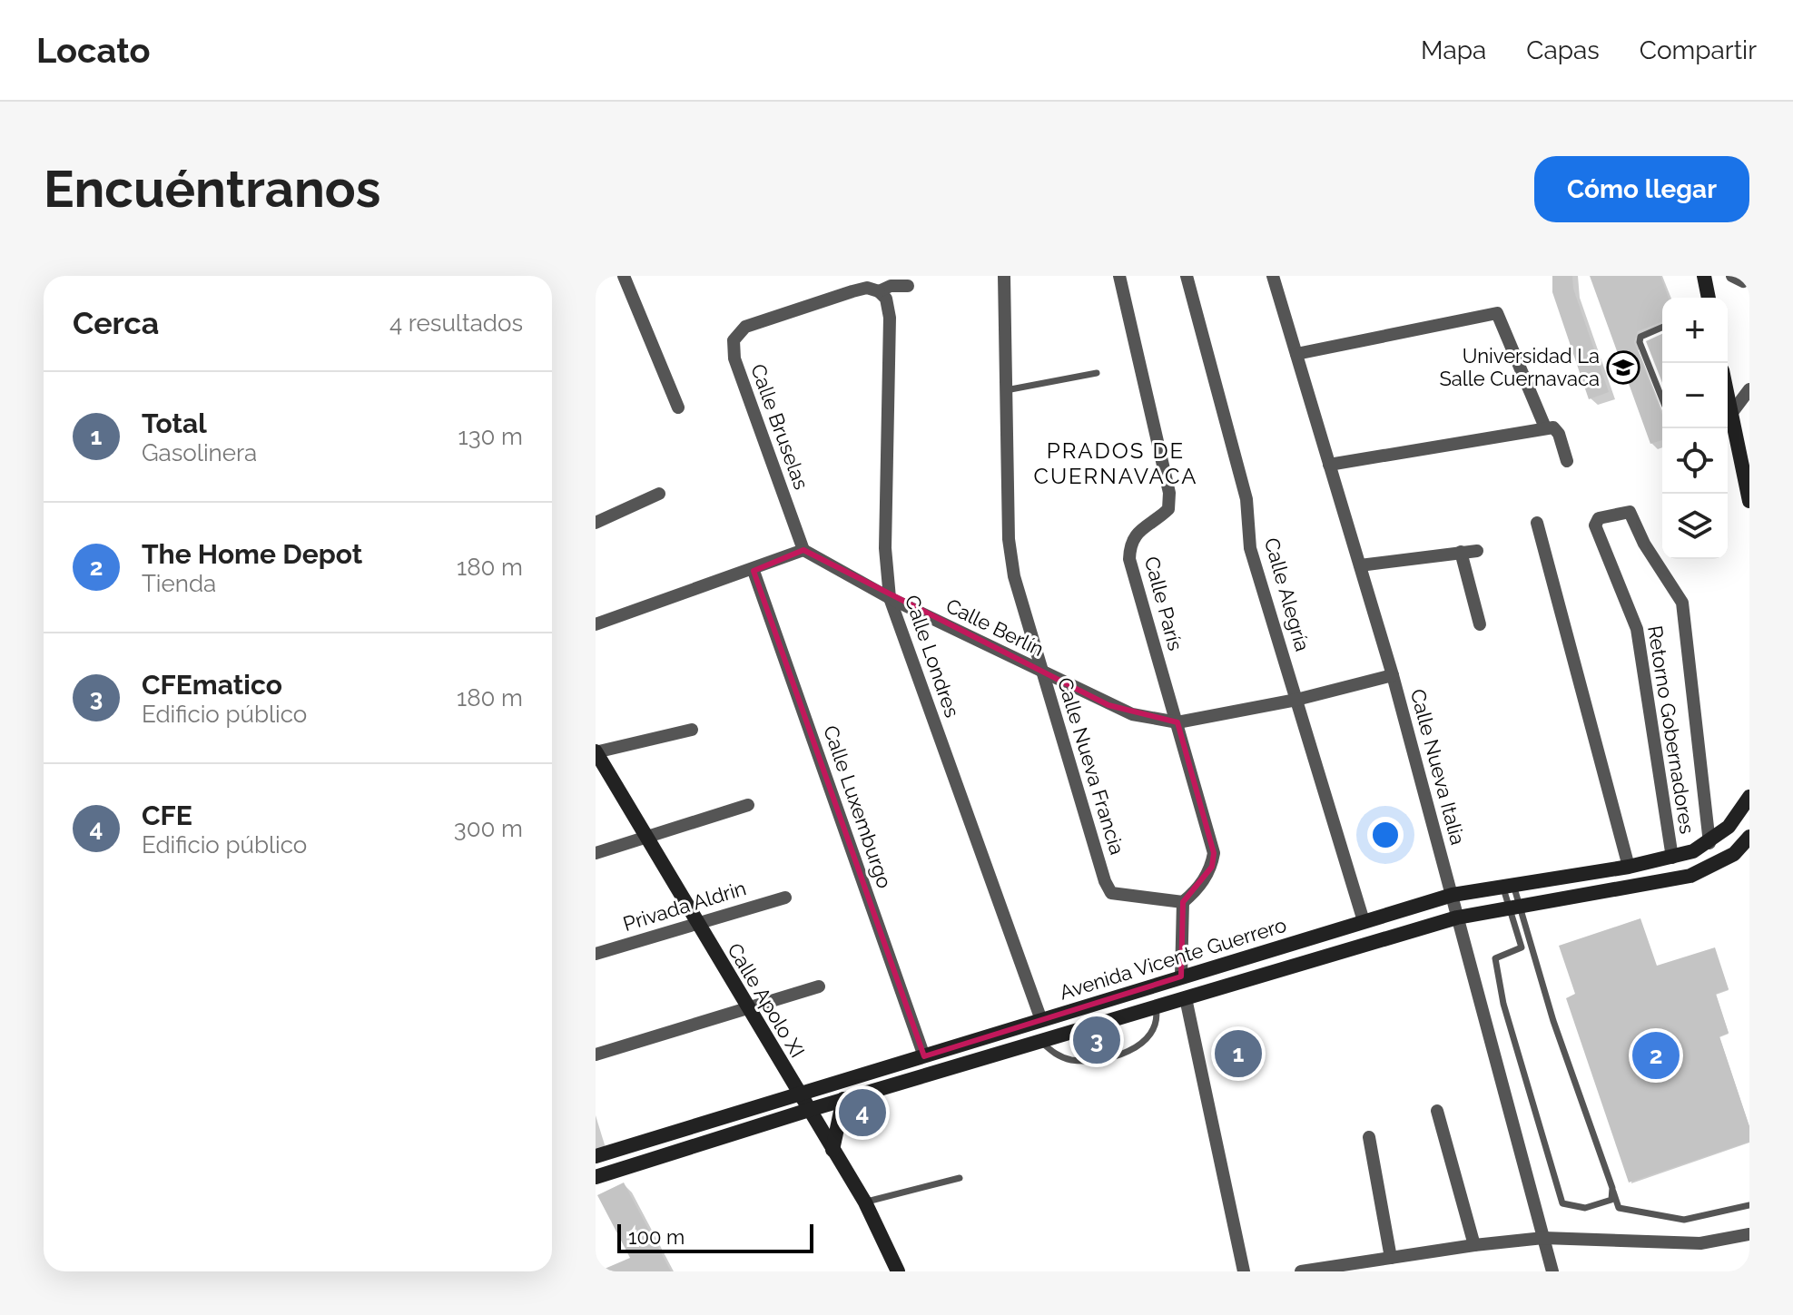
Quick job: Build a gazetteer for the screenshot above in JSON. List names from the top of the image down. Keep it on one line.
{"streets":{"main road":["Avenida Vicente Guerrero","Calle Apolo XI"],"street":["Calle Bruselas","Calle Alegría","Calle París","Calle Berlín","Calle Londres","Retorno Gobernadores","Calle Nueva Francia","Calle Nueva Italia","Calle Luxemburgo","Privada Aldrin"]},"crossings":[["Calle Bruselas","Calle Berlín"],["Calle Bruselas","Calle Londres"],["Calle Alegría","Calle Berlín"],["Calle Alegría","Avenida Vicente Guerrero"],["Calle París","Calle Berlín"],["Calle París","Calle Nueva Francia"],["Calle Berlín","Calle Londres"],["Calle Berlín","Calle Nueva Francia"],["Calle Berlín","Calle Nueva Italia"],["Calle Londres","Avenida Vicente Guerrero"],["Retorno Gobernadores","Avenida Vicente Guerrero"],["Calle Nueva Italia","Avenida Vicente Guerrero"],["Calle Luxemburgo","Avenida Vicente Guerrero"],["Privada Aldrin","Calle Apolo XI"],["Avenida Vicente Guerrero","Calle Apolo XI"]],"districts":["PRADOS DE CUERNAVACA"],"places":{"school or university":["Universidad La Salle Cuernavaca"]},"scale_bar":"100 m","page":{"header":"Locato","nav":["Mapa","Capas","Compartir"],"buttons":"Cómo llegar","title":"Encuéntranos","heading":["Cerca","4 resultados"],"map_buttons":["+","−"],"list":[{"mark":"1","name":"Total","note":"Gasolinera","value":"130 m"},{"mark":"2","name":"The Home Depot","note":"Tienda","value":"180 m"},{"mark":"3","name":"CFEmatico","note":"Edificio público","value":"180 m"},{"mark":"4","name":"CFE","note":"Edificio público","value":"300 m"}],"pins":["3","1","2","4"],"scale":"100 m"}}
